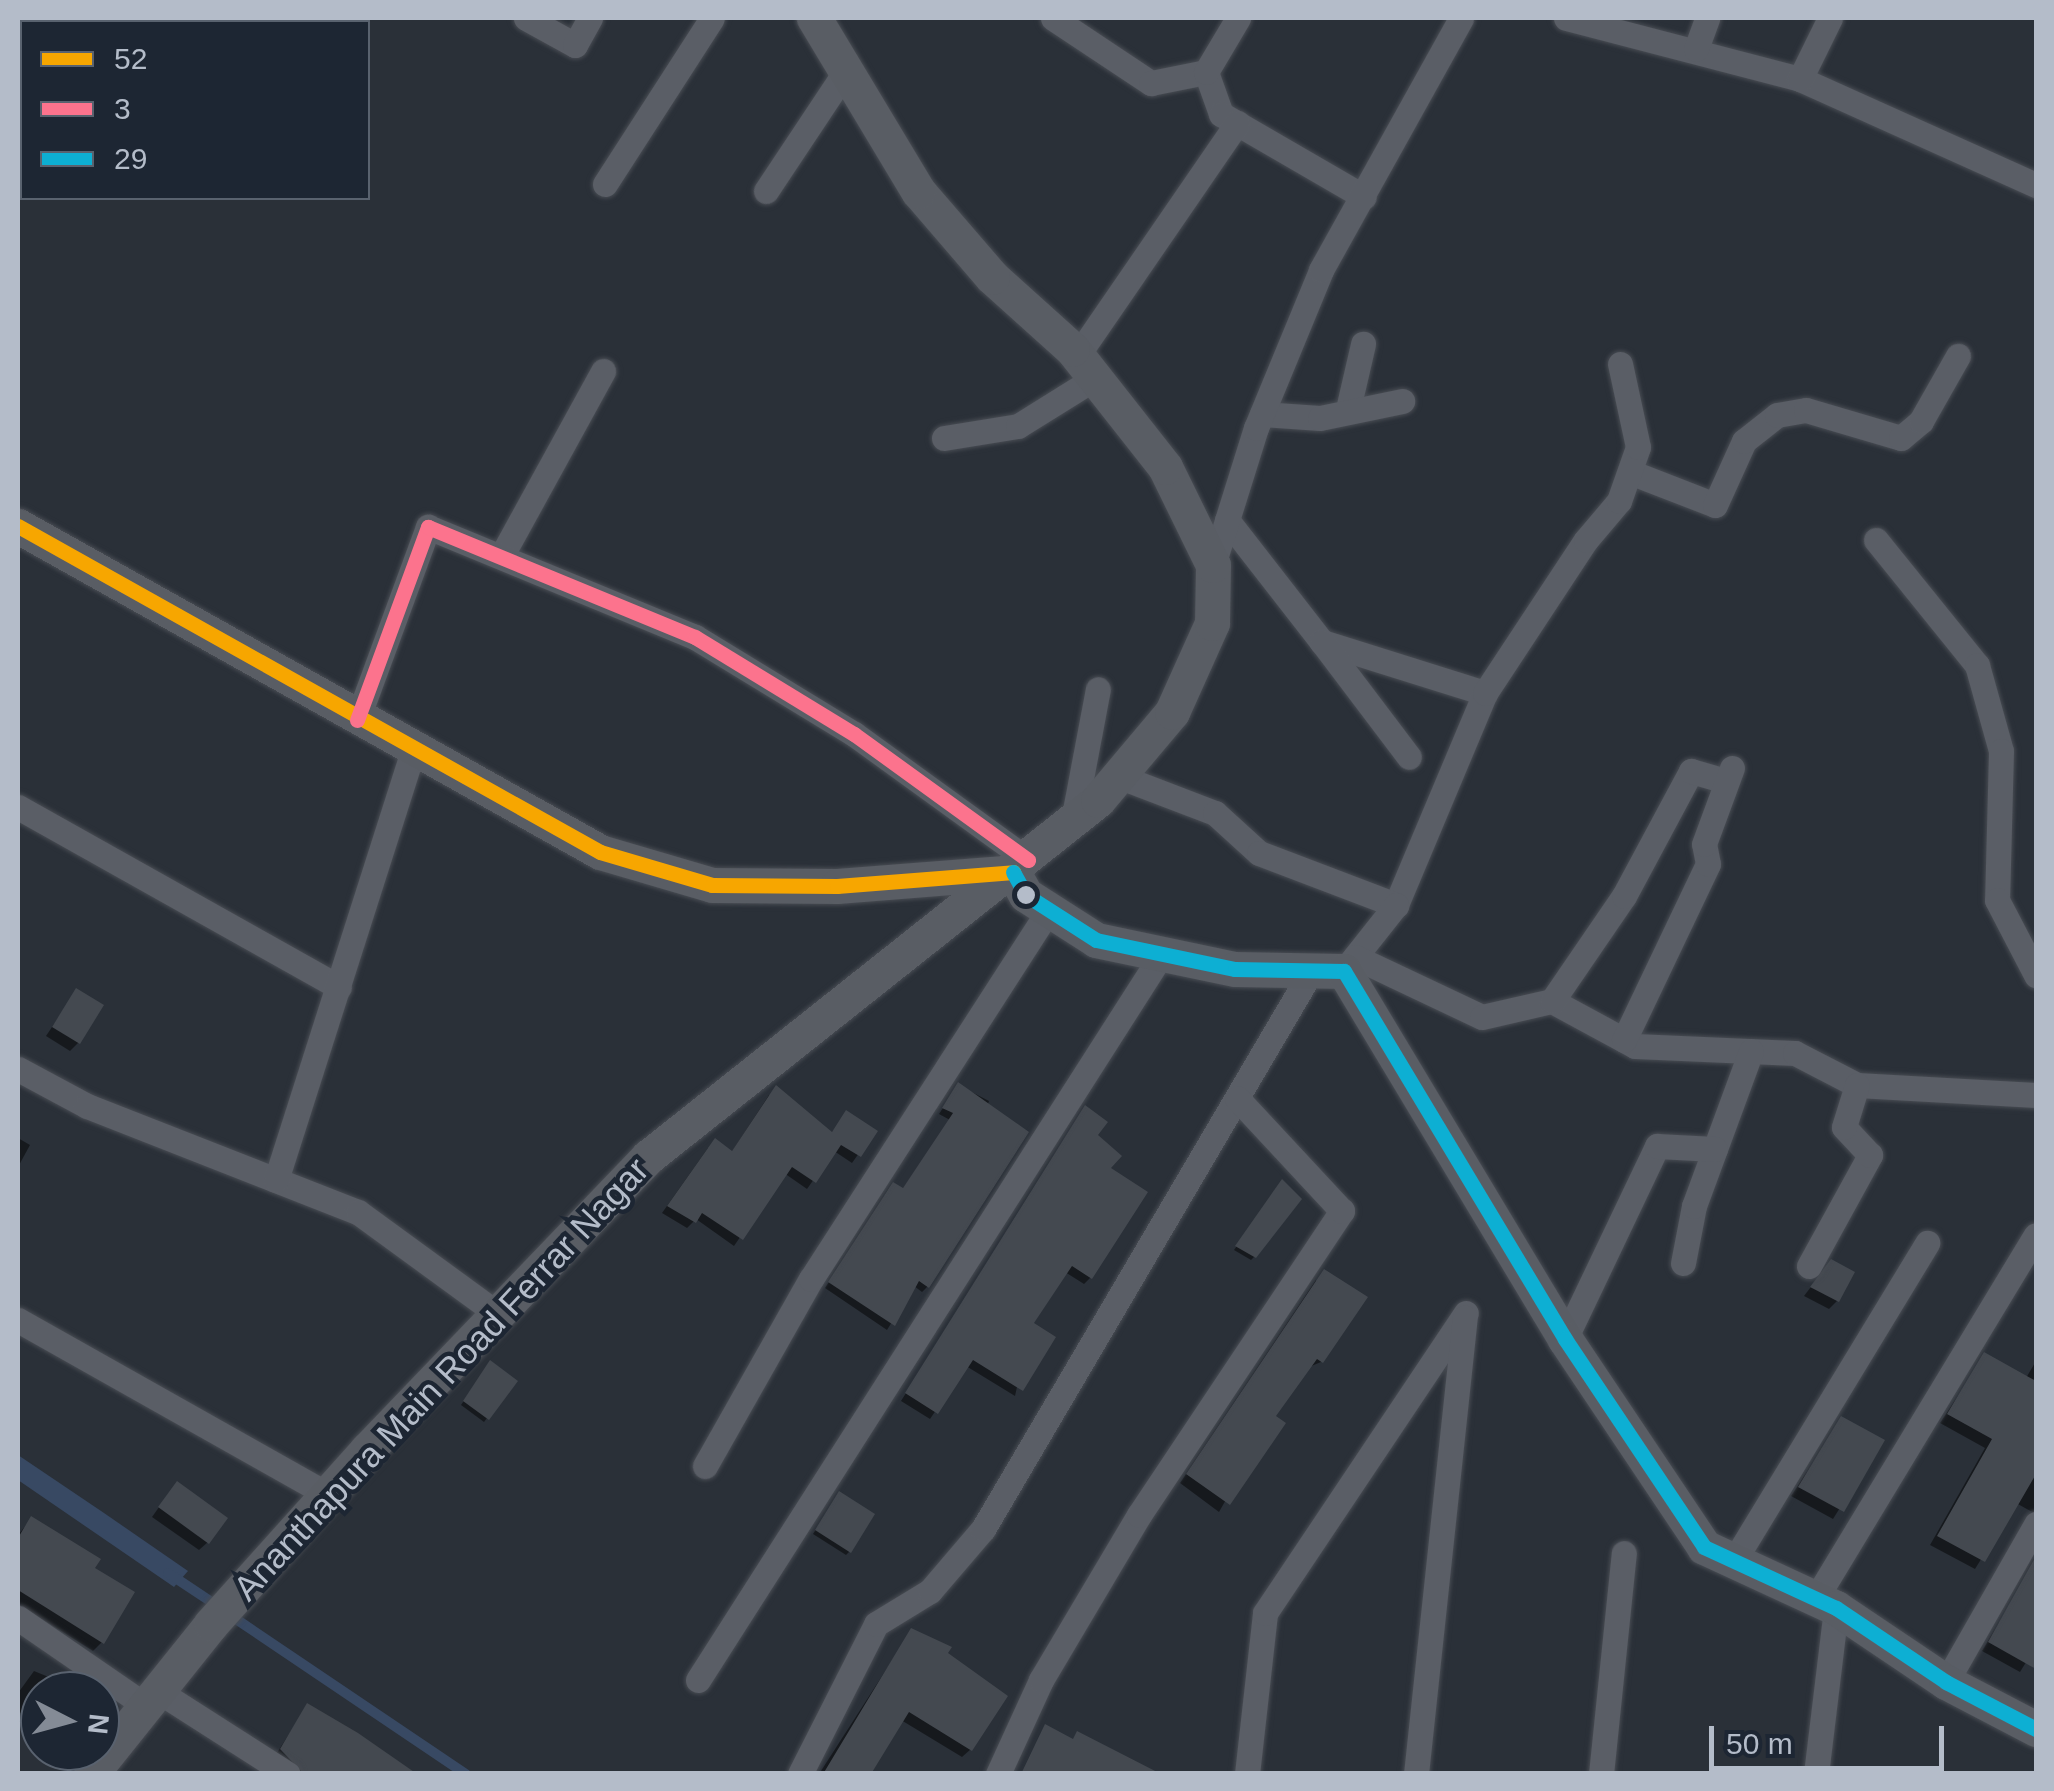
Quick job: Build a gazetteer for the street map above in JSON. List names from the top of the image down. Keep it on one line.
{"streets":{"main road":["Ananthapura Main Road Ferrar Nagar"]},"lines":["transit line 52","transit line 3","transit line 29"],"legend":["52","3","29"],"scale_bar":"50 m","north":"right"}
